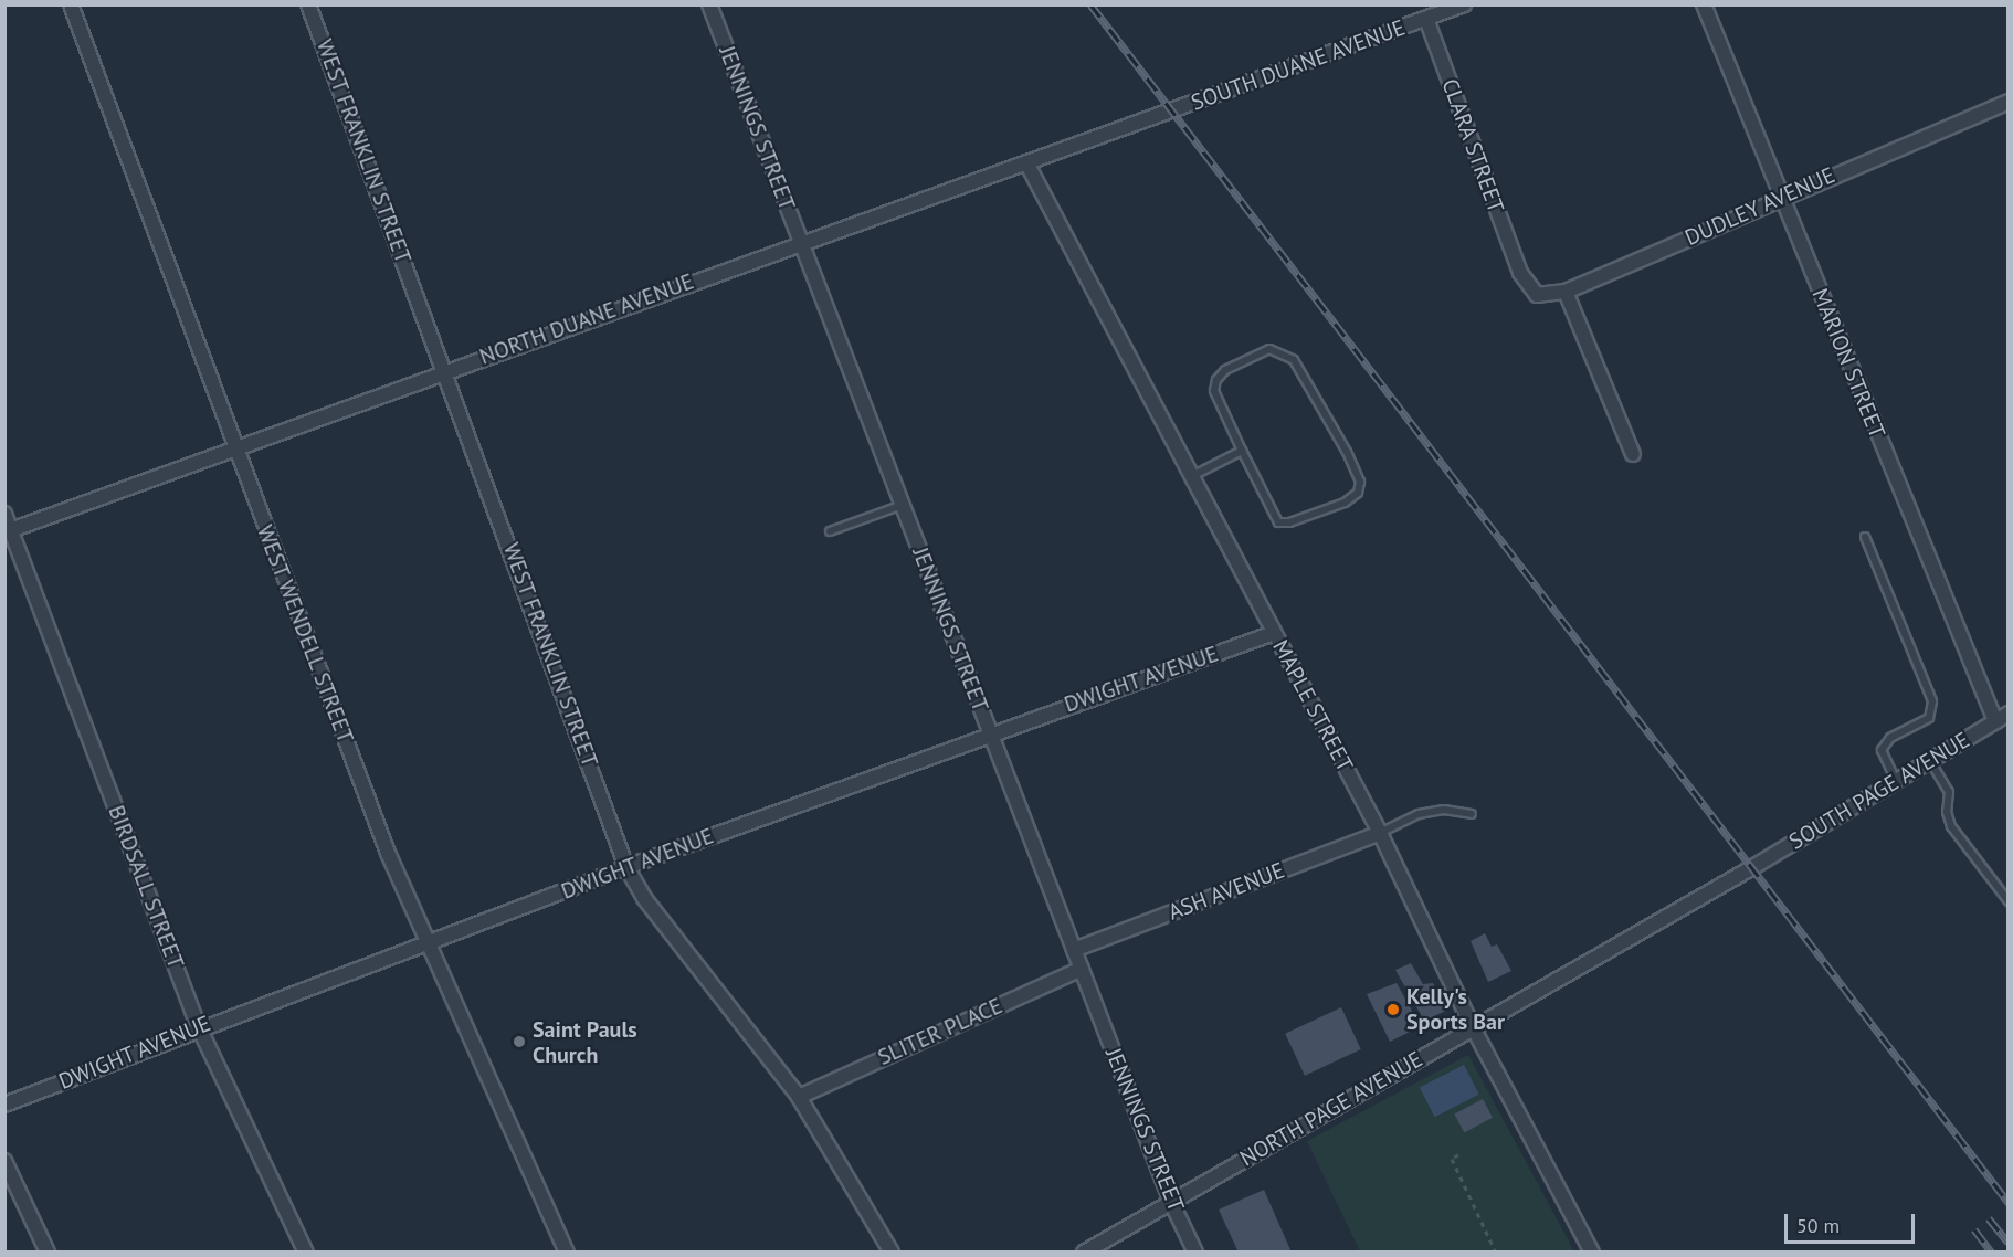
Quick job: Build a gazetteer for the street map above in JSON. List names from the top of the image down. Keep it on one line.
{"streets":{"street":["SOUTH DUANE AVENUE","JENNINGS STREET","CLARA STREET","WEST FRANKLIN STREET","DUDLEY AVENUE","NORTH DUANE AVENUE","MARION STREET","WEST WENDELL STREET","DWIGHT AVENUE","MAPLE STREET","SOUTH PAGE AVENUE","BIRDSALL STREET","ASH AVENUE","SLITER PLACE","NORTH PAGE AVENUE"]},"crossings":[["SOUTH DUANE AVENUE","CLARA STREET"],["SOUTH DUANE AVENUE","NORTH DUANE AVENUE"],["JENNINGS STREET","NORTH DUANE AVENUE"],["JENNINGS STREET","DWIGHT AVENUE"],["JENNINGS STREET","ASH AVENUE"],["JENNINGS STREET","SLITER PLACE"],["JENNINGS STREET","NORTH PAGE AVENUE"],["CLARA STREET","DUDLEY AVENUE"],["WEST FRANKLIN STREET","NORTH DUANE AVENUE"],["WEST FRANKLIN STREET","DWIGHT AVENUE"],["WEST FRANKLIN STREET","SLITER PLACE"],["DUDLEY AVENUE","MARION STREET"],["NORTH DUANE AVENUE","WEST WENDELL STREET"],["NORTH DUANE AVENUE","MAPLE STREET"],["NORTH DUANE AVENUE","BIRDSALL STREET"],["MARION STREET","SOUTH PAGE AVENUE"],["WEST WENDELL STREET","DWIGHT AVENUE"],["DWIGHT AVENUE","MAPLE STREET"],["DWIGHT AVENUE","BIRDSALL STREET"],["MAPLE STREET","ASH AVENUE"],["MAPLE STREET","NORTH PAGE AVENUE"],["SOUTH PAGE AVENUE","NORTH PAGE AVENUE"]],"places":["Kelly's Sports Bar","Saint Pauls Church"],"scale_bar":"50 m"}
